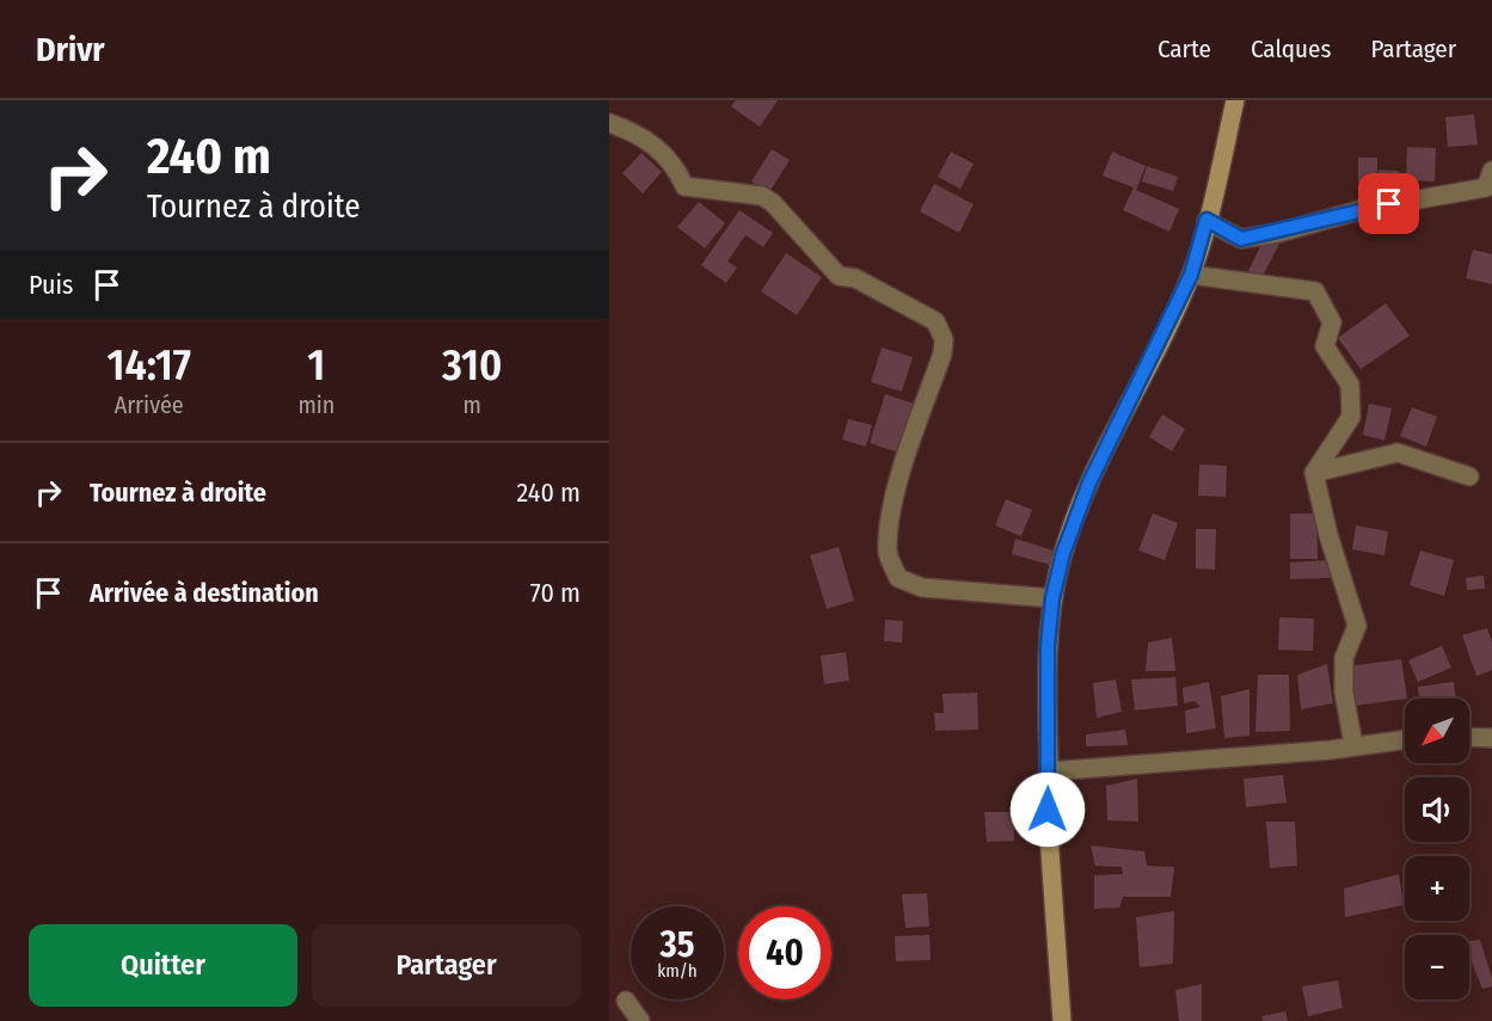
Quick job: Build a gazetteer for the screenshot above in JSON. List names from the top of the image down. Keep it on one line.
{"north":"bottom left","page":{"header":"Drivr","nav":["Carte","Calques","Partager"],"turn":["240 m","Tournez à droite"],"then":"Puis","eta":["14:17","Arrivée","1","min","310","m"],"list":[{"name":"Tournez à droite","value":"240 m"},{"name":"Arrivée à destination","value":"70 m"}],"map_buttons":["+","−"],"speed":"35 km/h","limit":"40","buttons":["Quitter","Partager"]}}
